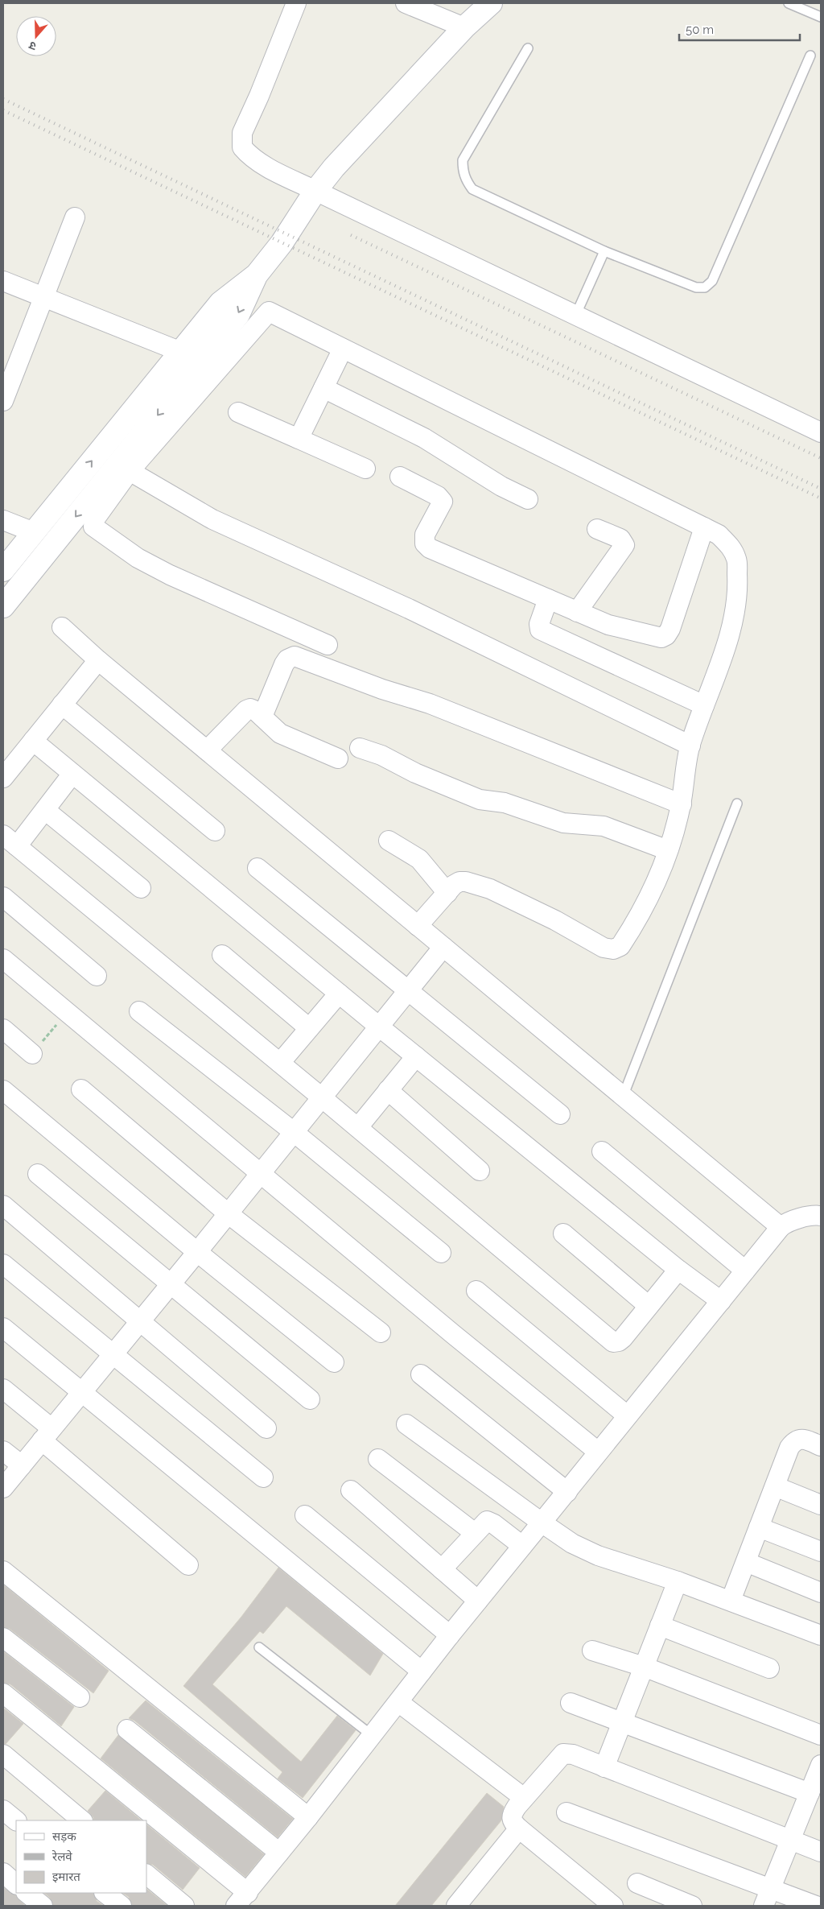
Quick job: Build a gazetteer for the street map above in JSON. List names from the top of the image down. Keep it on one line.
{"legend":["सड़क","रेलवे","इमारत"],"scale_bar":"50 m","north":"bottom"}
